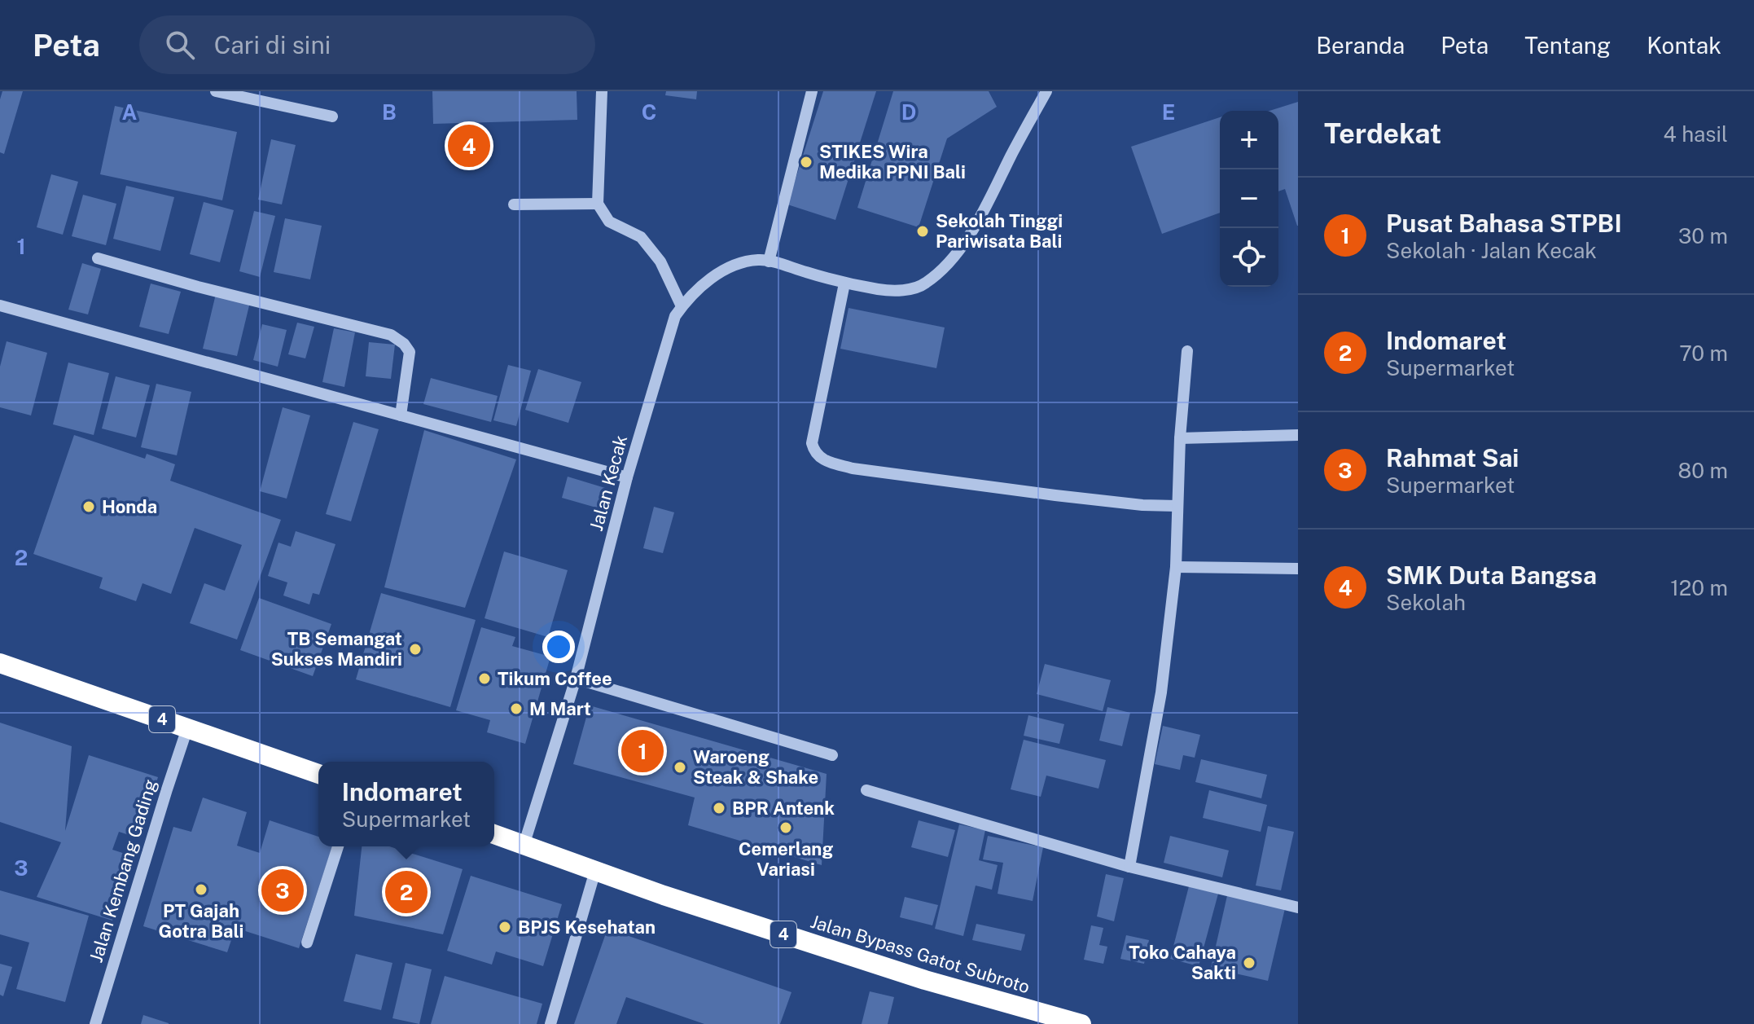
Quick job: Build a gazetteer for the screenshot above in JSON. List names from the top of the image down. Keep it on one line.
{"streets":{"highway":["4","Jalan Bypass Gatot Subroto"],"street":["Jalan Kecak","Jalan Kembang Gading"]},"crossings":[["Jalan Kecak","Jalan Bypass Gatot Subroto"],["4","Jalan Kembang Gading"]],"places":["STIKES Wira Medika PPNI Bali","Sekolah Tinggi Pariwisata Bali","Honda","TB Semangat Sukses Mandiri","Tikum Coffee","M Mart","Waroeng Steak & Shake","BPR Antenk","Cemerlang Variasi","PT Gajah Gotra Bali","BPJS Kesehatan","Toko Cahaya Sakti"],"page":{"header":"Peta","search":"Cari di sini","nav":["Beranda","Peta","Tentang","Kontak"],"heading":["Terdekat","4 hasil"],"map_buttons":["+","−"],"pins":["4","1","3","2"],"list":[{"mark":"1","name":"Pusat Bahasa STPBI","note":"Sekolah · Jalan Kecak","value":"30 m"},{"mark":"2","name":"Indomaret","note":"Supermarket","value":"70 m"},{"mark":"3","name":"Rahmat Sai","note":"Supermarket","value":"80 m"},{"mark":"4","name":"SMK Duta Bangsa","note":"Sekolah","value":"120 m"}],"popup":["Indomaret","Supermarket"]},"grid":{"columns":["A","B","C","D","E"],"rows":["1","2","3"]}}
